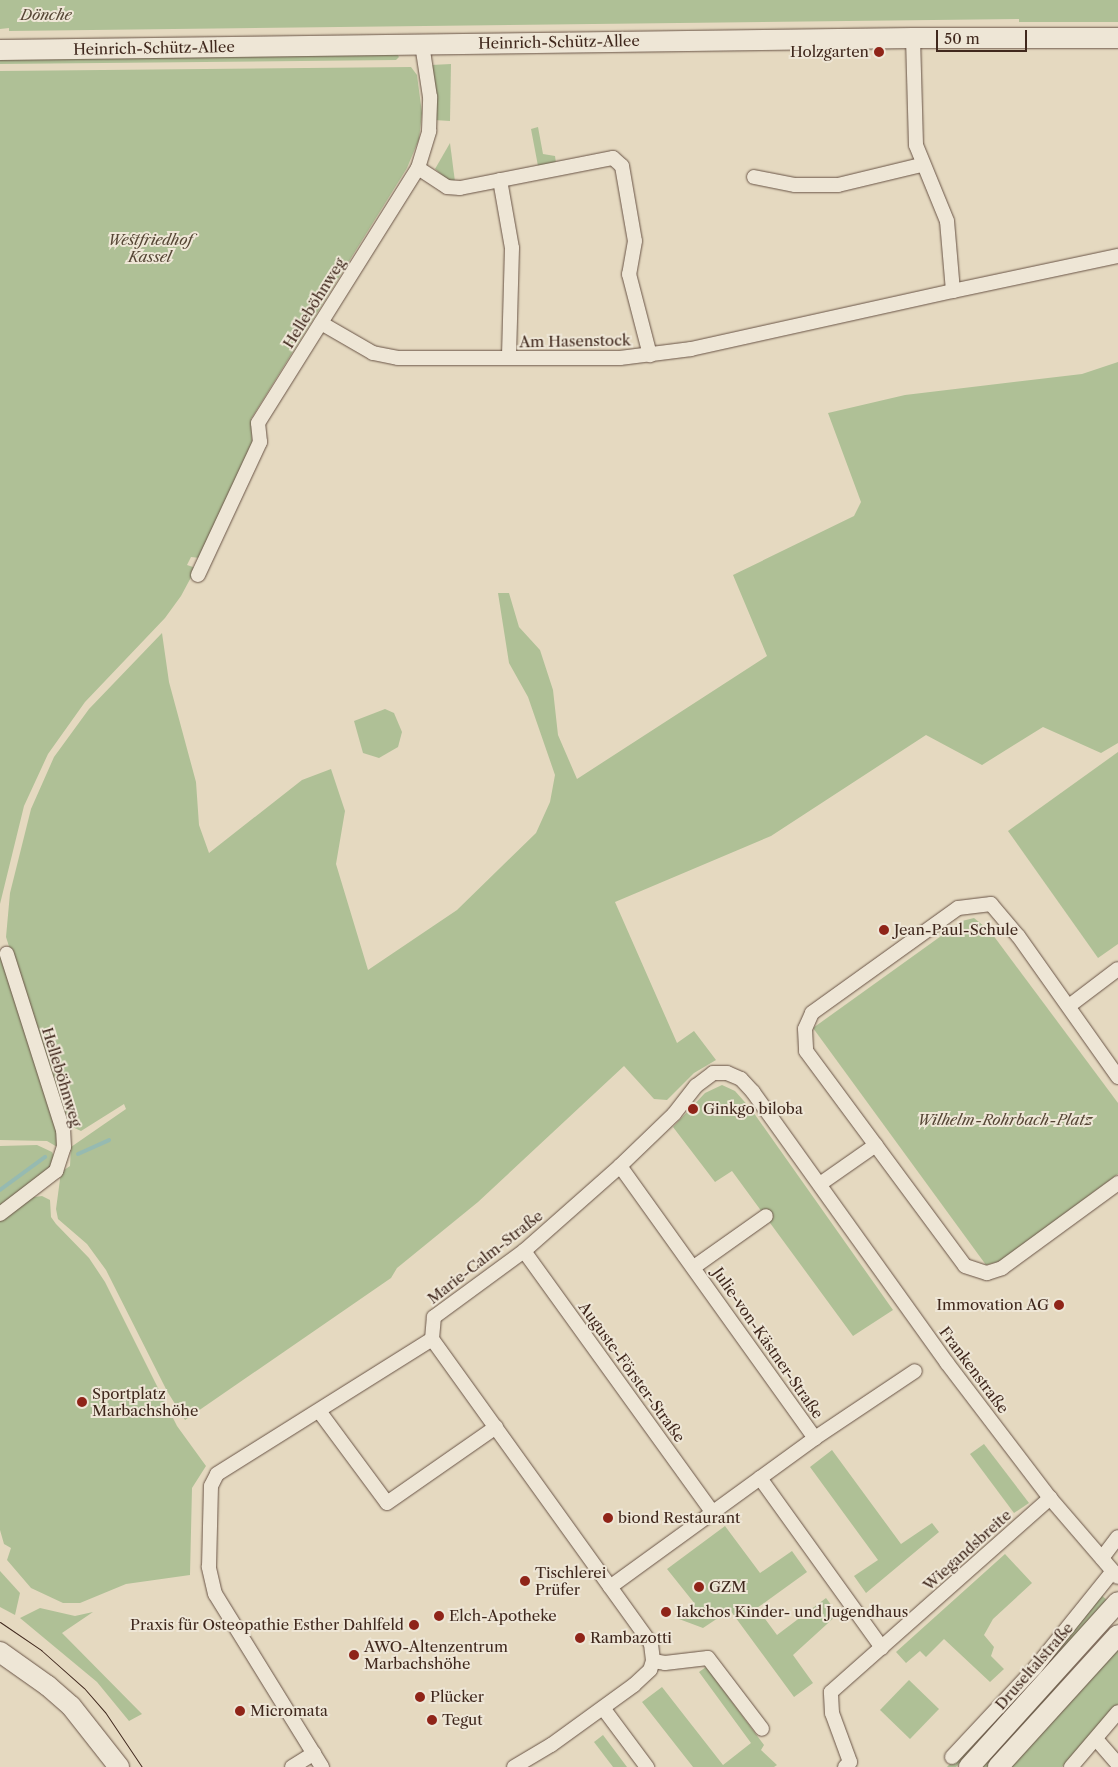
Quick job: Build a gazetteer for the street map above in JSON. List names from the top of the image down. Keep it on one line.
{"streets":{"main road":["Heinrich-Schütz-Allee","Druseltalstraße"],"street":["Helleböhnweg","Am Hasenstock","Marie-Calm-Straße","Julie-von-Kästner-Straße","Frankenstraße","Auguste-Förster-Straße","Wiegandsbreite"]},"crossings":[["Heinrich-Schütz-Allee","Helleböhnweg"],["Helleböhnweg","Am Hasenstock"],["Marie-Calm-Straße","Julie-von-Kästner-Straße"],["Marie-Calm-Straße","Frankenstraße"],["Marie-Calm-Straße","Auguste-Förster-Straße"],["Frankenstraße","Wiegandsbreite"],["Frankenstraße","Druseltalstraße"]],"parks":["Dönche","Westfriedhof Kassel","Wilhelm-Rohrbach-Platz"],"places":["Holzgarten","Jean-Paul-Schule","Ginkgo biloba","Immovation AG","Sportplatz Marbachshöhe","biond Restaurant","Tischlerei Prüfer","GZM","Iakchos Kinder- und Jugendhaus","Elch-Apotheke","Praxis für Osteopathie Esther Dahlfeld","Rambazotti","AWO-Altenzentrum Marbachshöhe","Plücker","Micromata","Tegut"],"scale_bar":"50 m"}
